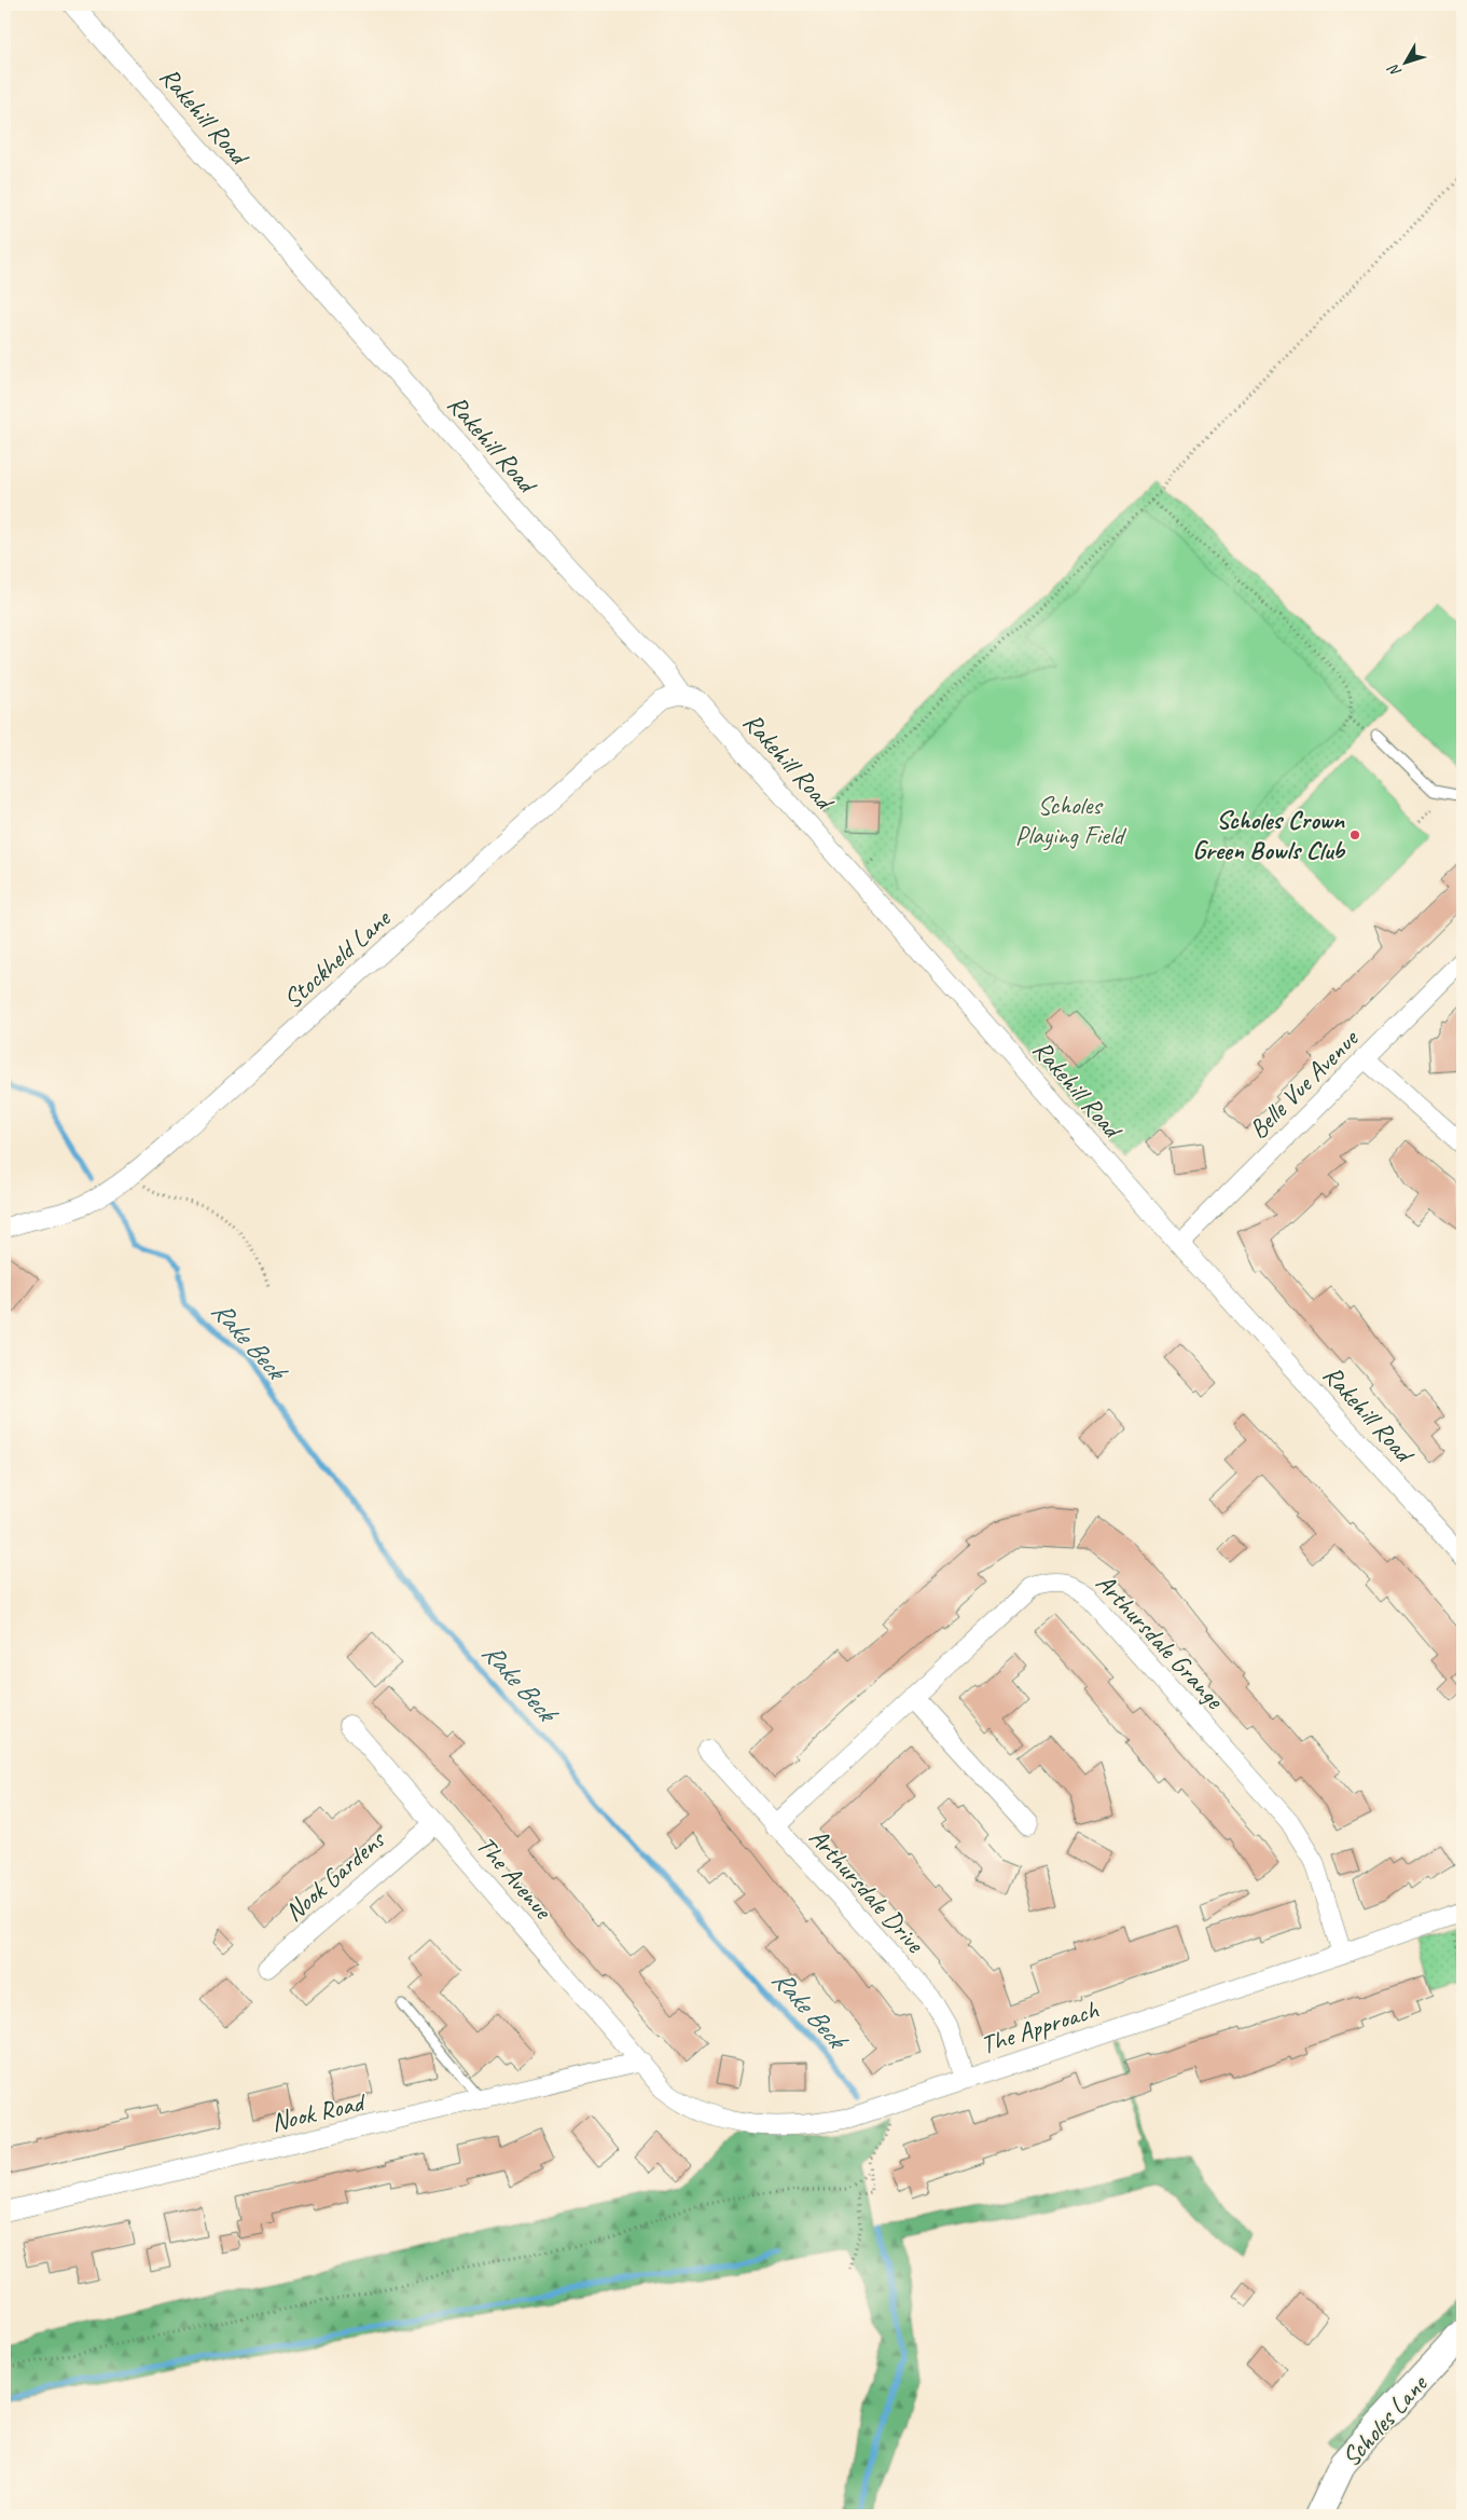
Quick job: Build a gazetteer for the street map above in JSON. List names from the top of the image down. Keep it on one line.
{"streets":{"street":["Rakehill Road","Stockheld Lane","Belle Vue Avenue","Arthursdale Grange","Nook Gardens","The Avenue","Arthursdale Drive","The Approach","Nook Road","Scholes Lane"]},"crossings":[["Rakehill Road","Stockheld Lane"],["Rakehill Road","Belle Vue Avenue"],["Arthursdale Grange","Arthursdale Drive"],["Arthursdale Grange","The Approach"],["Nook Gardens","The Avenue"],["The Avenue","The Approach"],["The Avenue","Nook Road"],["Arthursdale Drive","The Approach"],["The Approach","Nook Road"]],"water":["Rake Beck"],"parks":["Scholes Playing Field"],"places":["Scholes Crown Green Bowls Club"],"north":"bottom left"}
